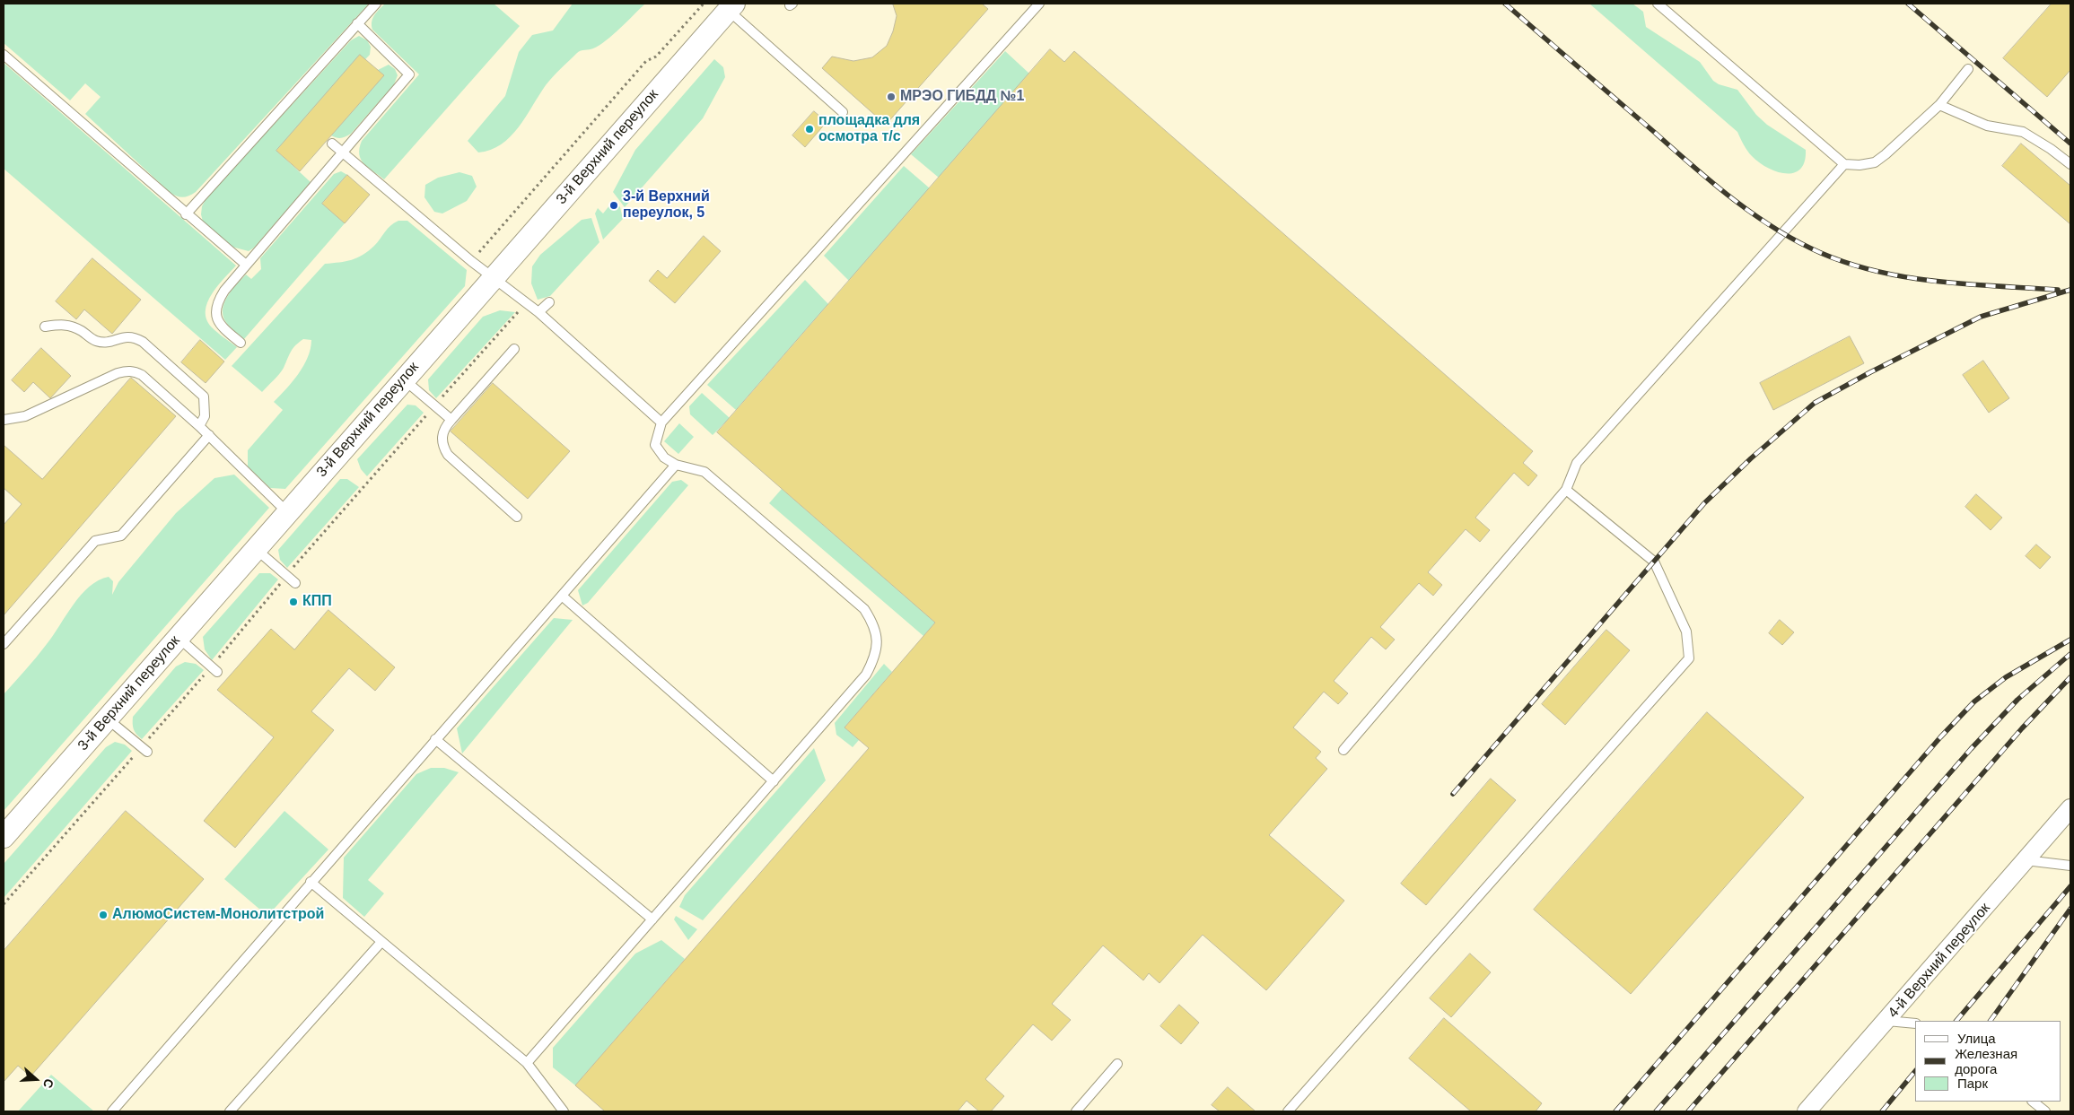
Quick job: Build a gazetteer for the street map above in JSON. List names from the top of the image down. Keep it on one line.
{"streets":{"street":["3-й Верхний переулок","4-й Верхний переулок"]},"places":["МРЭО ГИБДД №1","площадка для осмотра т/с","3-й Верхний переулок, 5","КПП","АлюмоСистем-Монолитстрой"],"legend":["Улица","Железная дорога","Парк"],"north":"right"}
